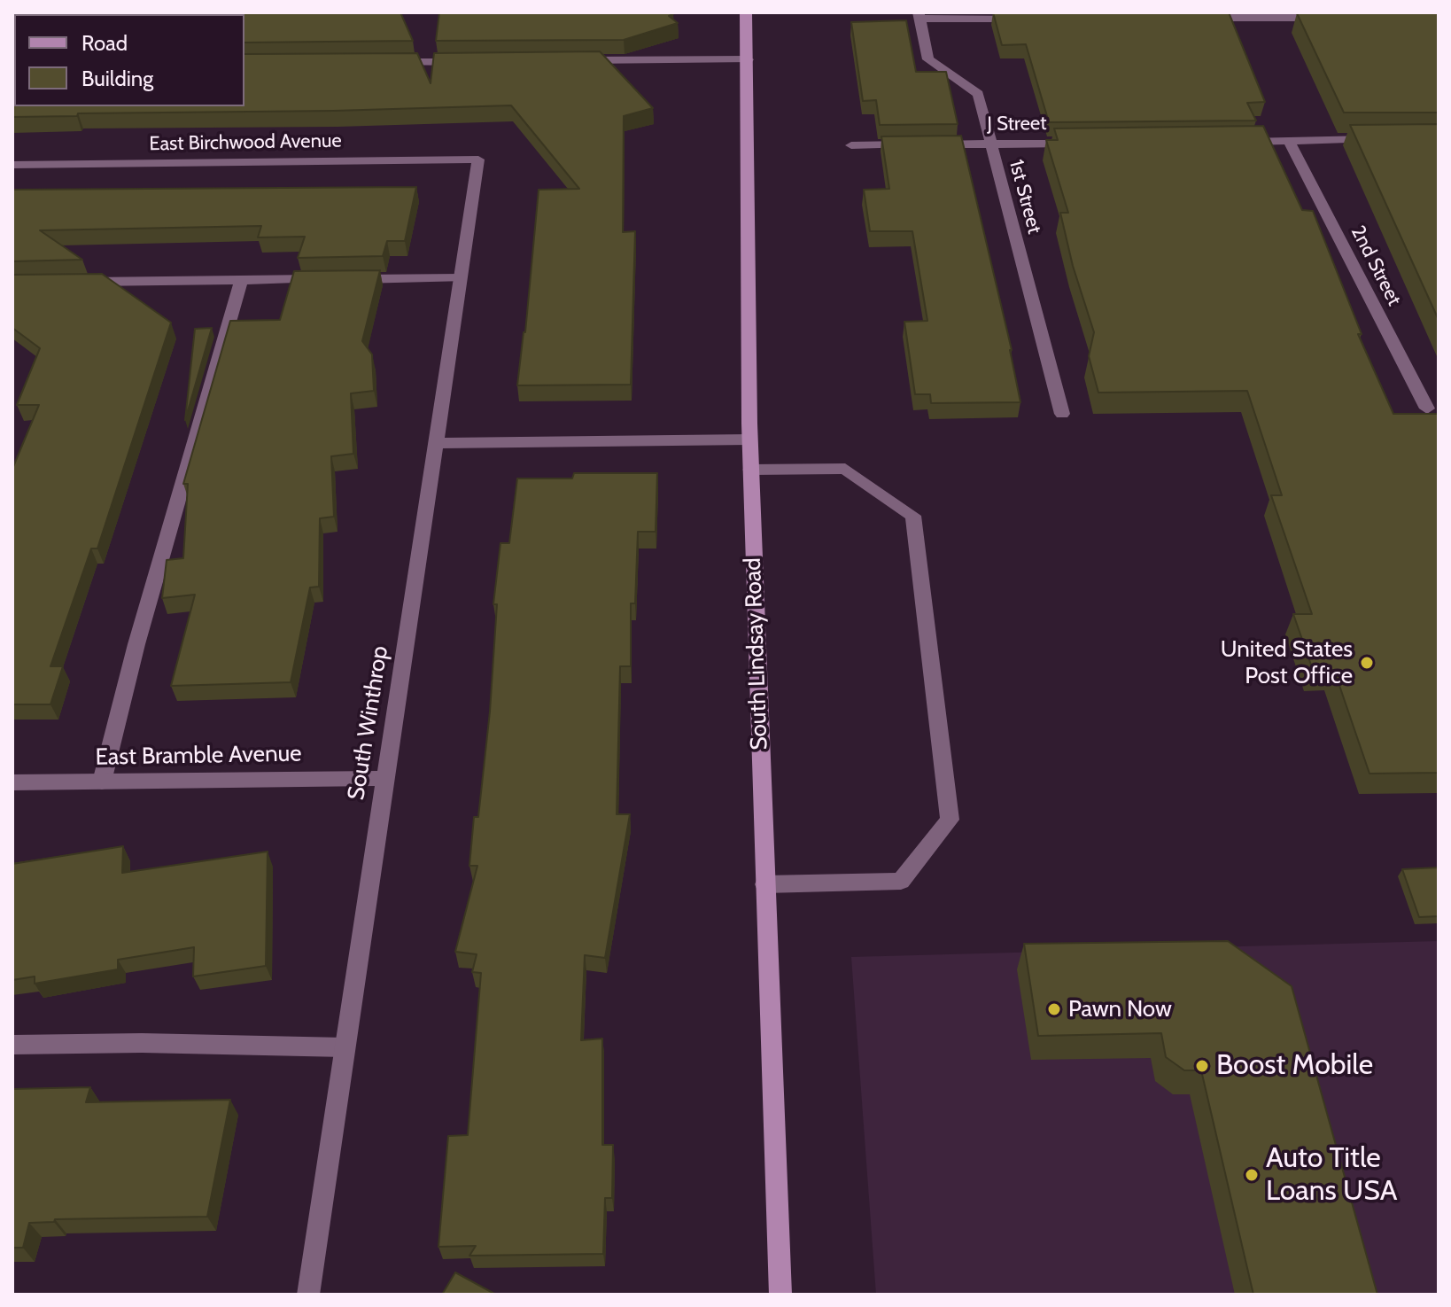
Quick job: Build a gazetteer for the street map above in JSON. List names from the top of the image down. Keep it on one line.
{"streets":{"main road":["South Lindsay Road"],"street":["J Street","East Birchwood Avenue","1st Street","2nd Street","South Winthrop","East Bramble Avenue"]},"crossings":[["J Street","1st Street"],["East Birchwood Avenue","South Winthrop"],["South Winthrop","East Bramble Avenue"]],"places":["United States Post Office","Pawn Now","Boost Mobile","Auto Title Loans USA"],"legend":["Road","Building"]}
